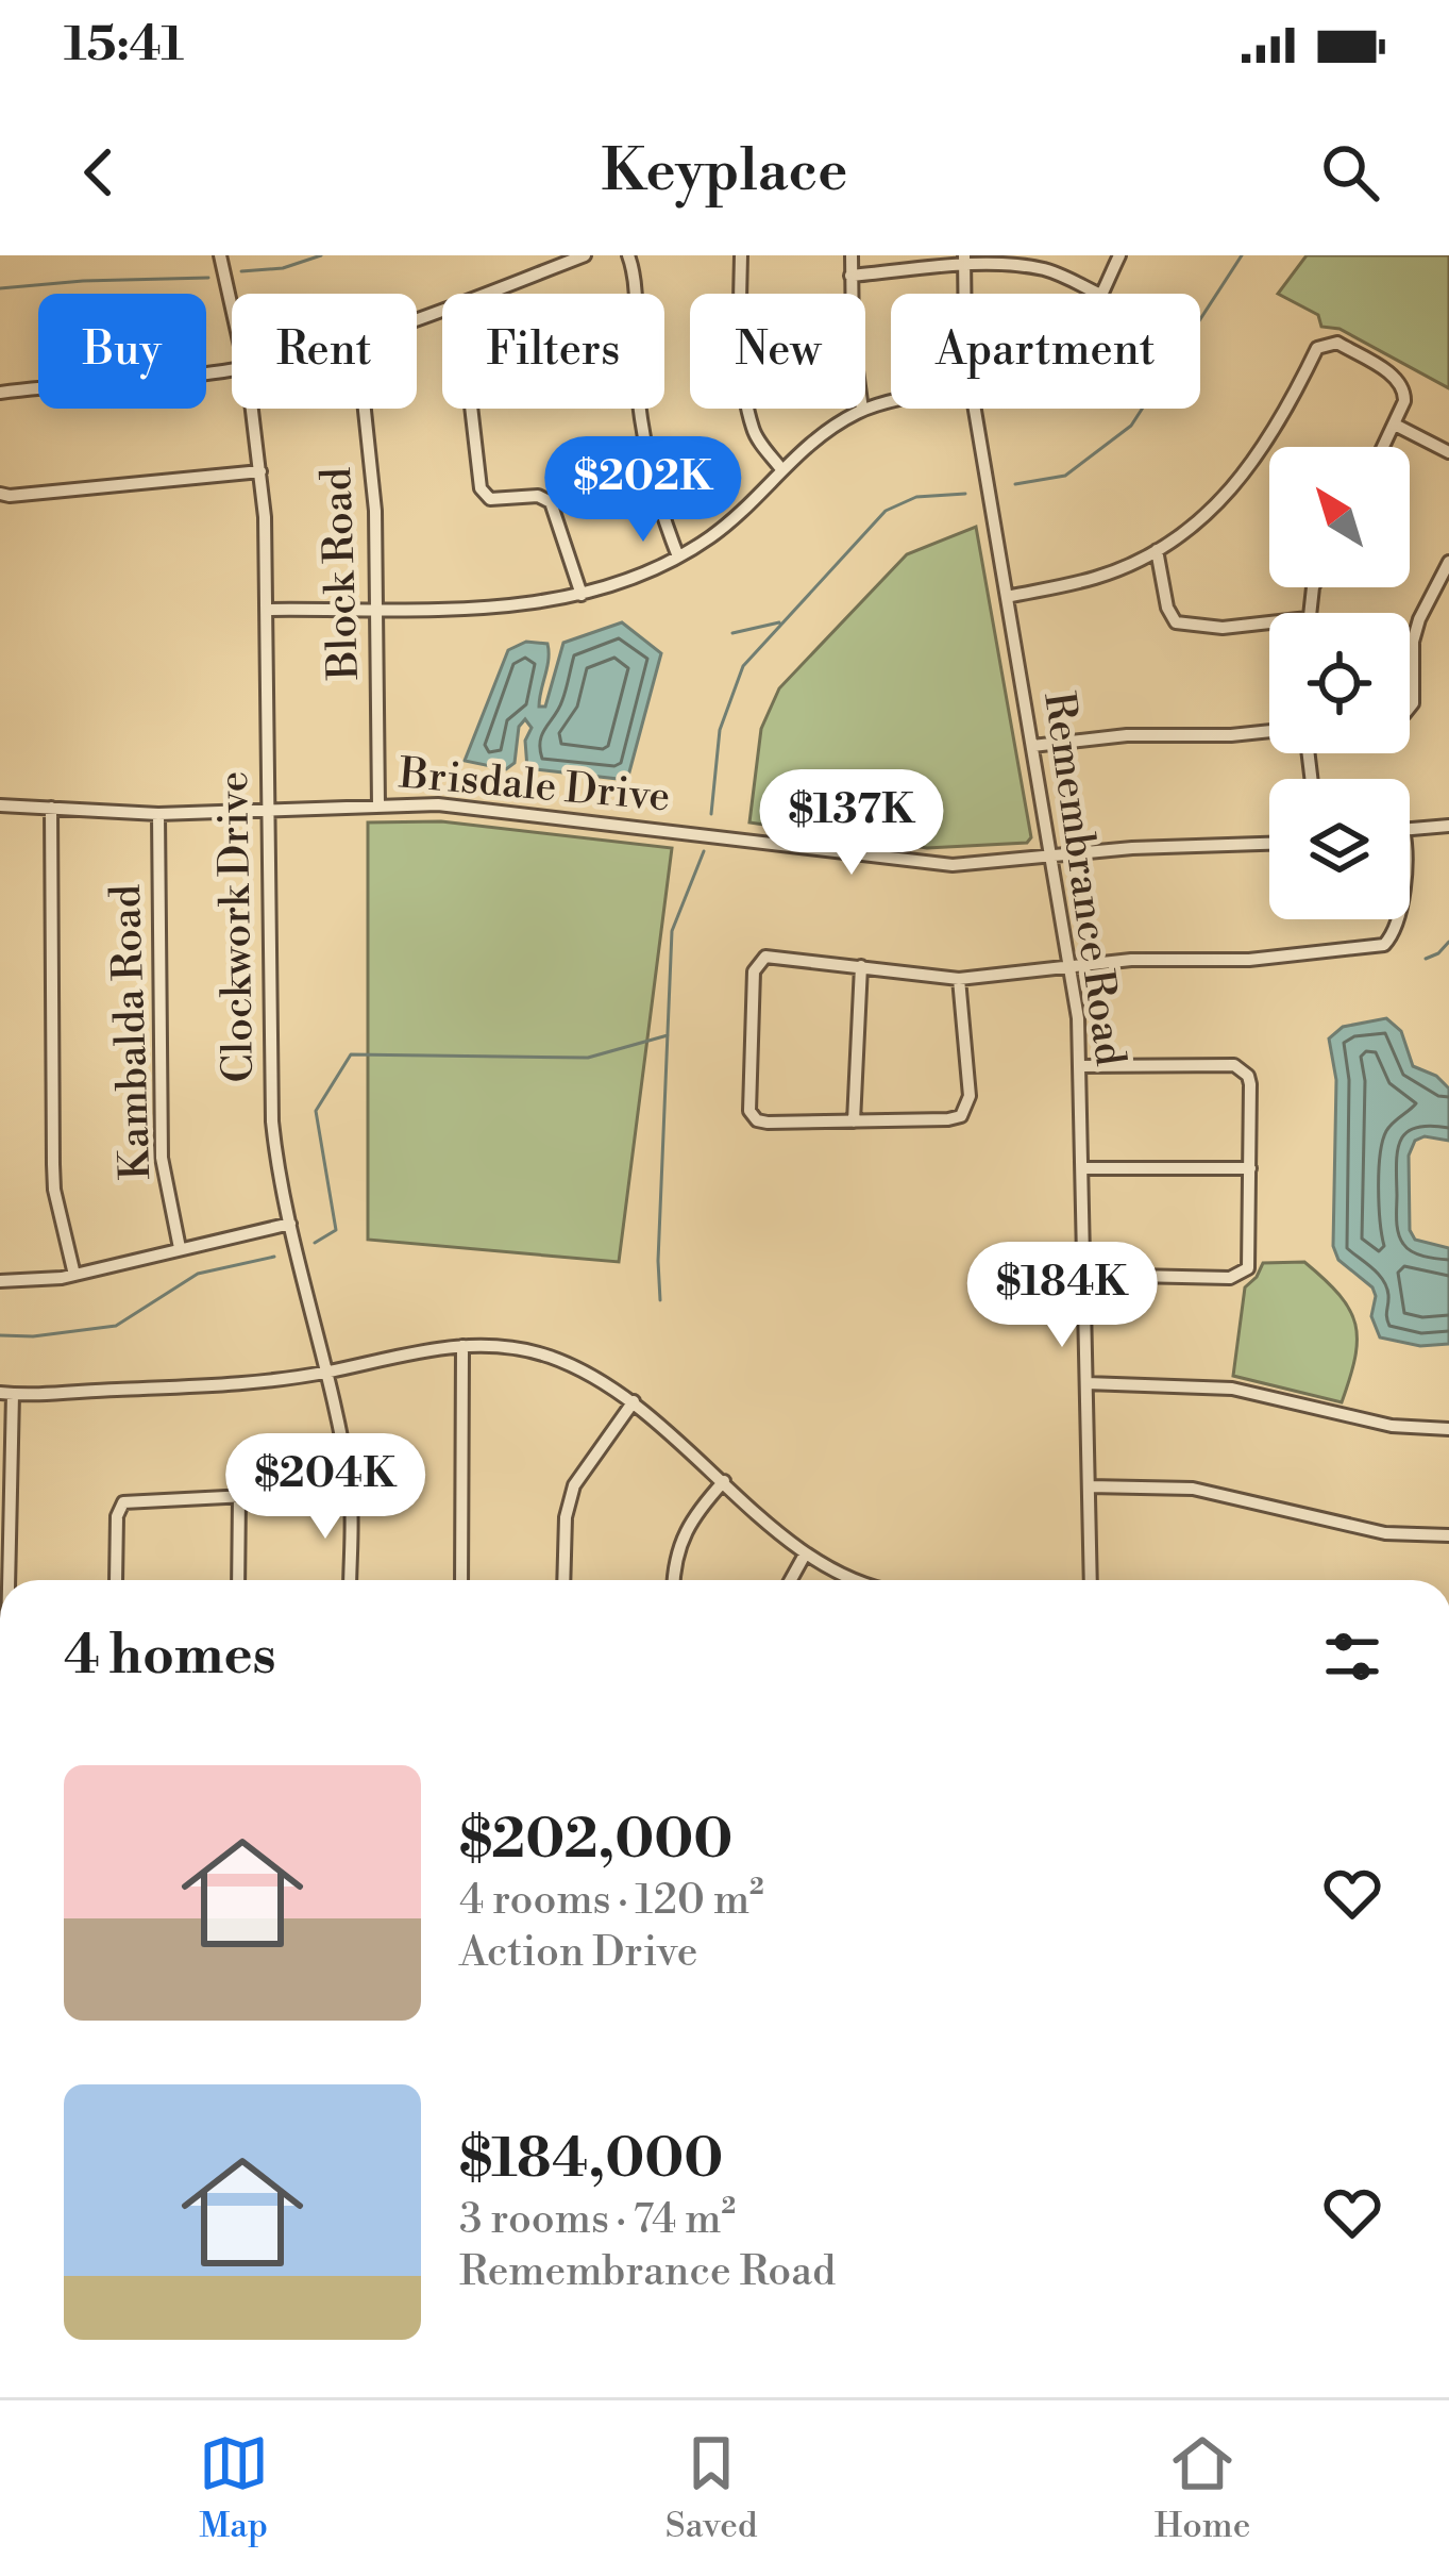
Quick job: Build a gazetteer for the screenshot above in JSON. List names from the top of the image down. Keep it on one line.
{"streets":{"street":["Block Road","Brisdale Drive","Remembrance Road","Clockwork Drive","Kambalda Road"]},"crossings":[["Block Road","Brisdale Drive"],["Brisdale Drive","Remembrance Road"],["Brisdale Drive","Clockwork Drive"],["Brisdale Drive","Kambalda Road"]],"north":"top left","page":{"status":"15:41","header":"Keyplace","chip":["Buy","Rent","Filters","New","Apartment"],"price":["$202K","$137K","$184K","$204K"],"heading":"4 homes","list":[{"name":"$202,000","note":"4 rooms · 120 m² · Action Drive"},{"name":"$184,000","note":"3 rooms · 74 m² · Remembrance Road"}],"tabs":["Map","Saved","Home"]}}
